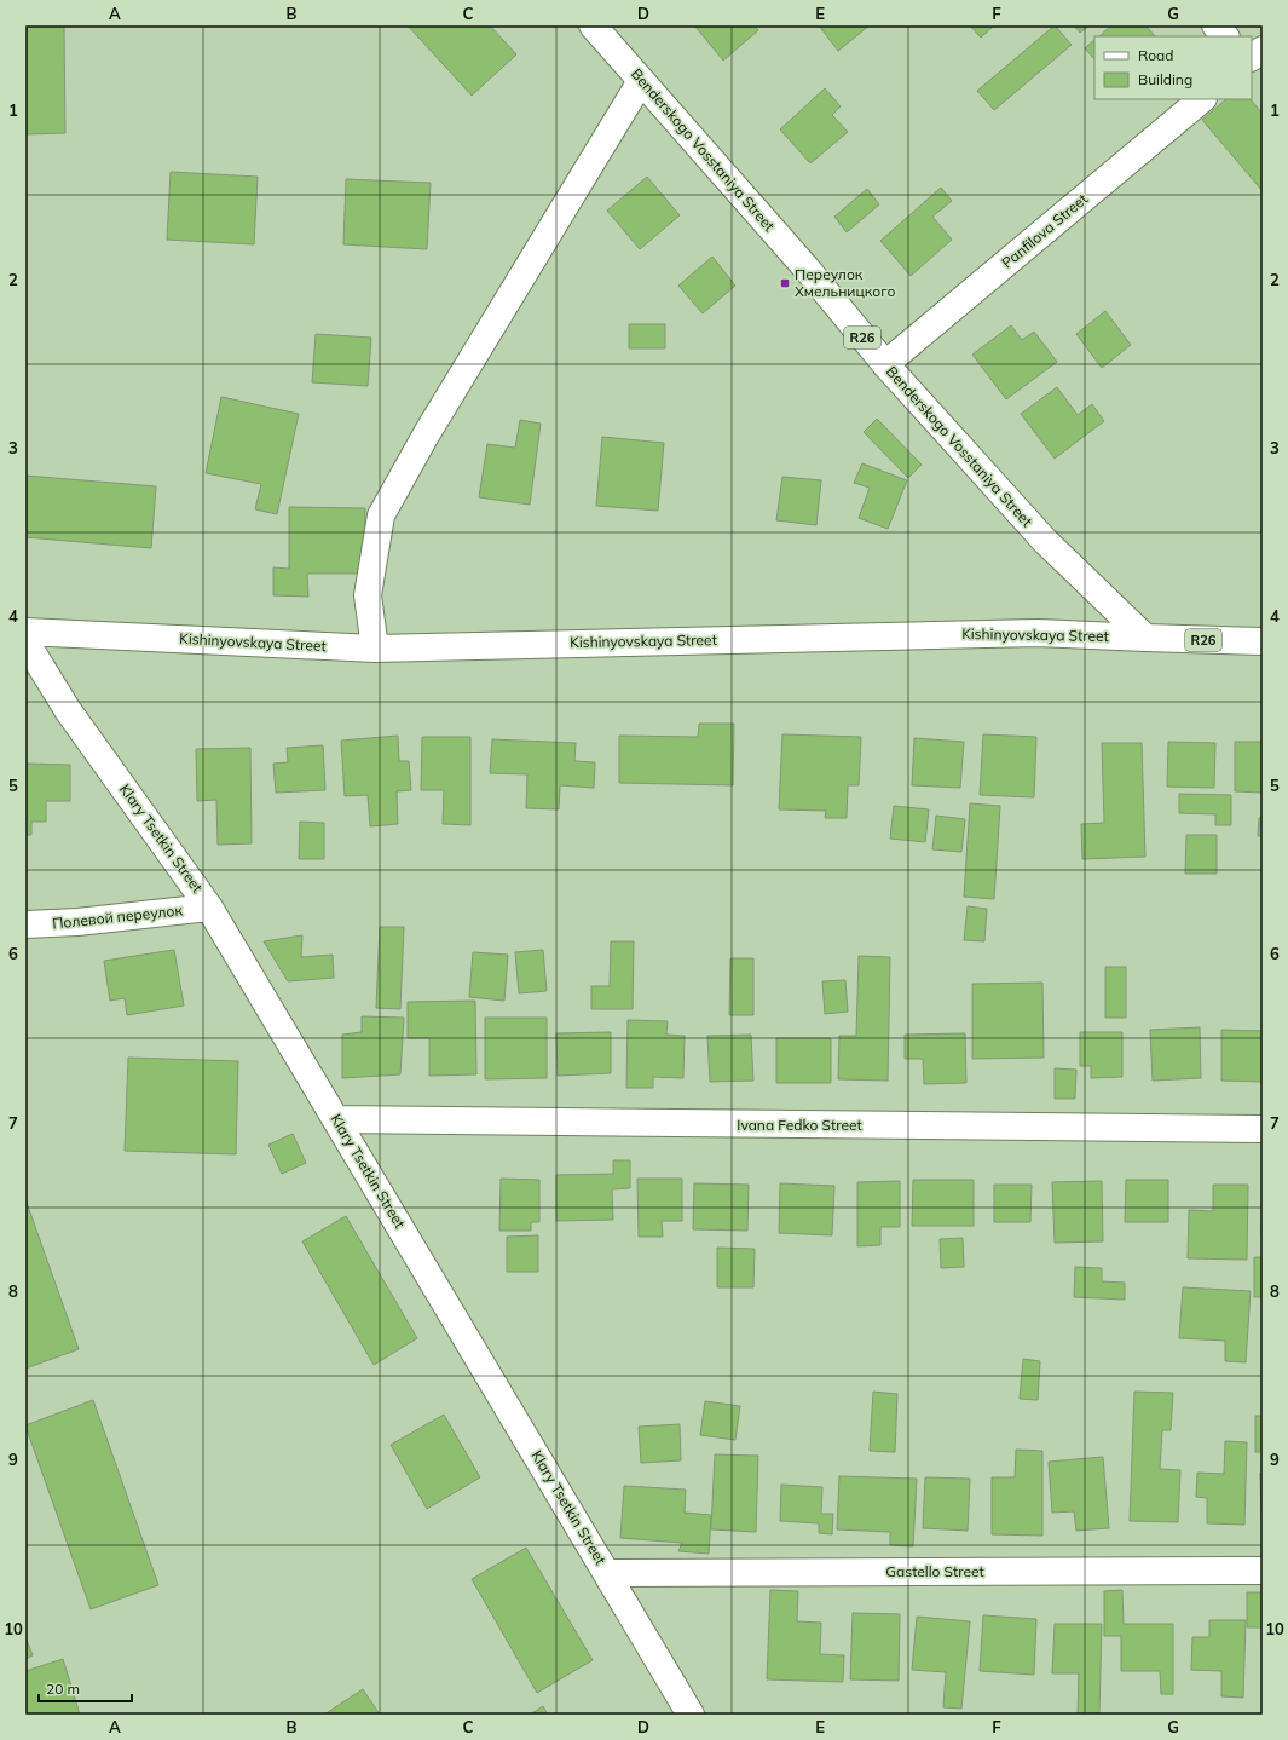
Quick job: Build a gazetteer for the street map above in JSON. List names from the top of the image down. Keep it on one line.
{"streets":{"street":["Benderskogo Vosstaniya Street","Panfilova Street","R26","Kishinyovskaya Street","Klary Tsetkin Street","Полевой переулок","Ivana Fedko Street","Gastello Street"]},"crossings":[["Benderskogo Vosstaniya Street","Panfilova Street"],["Benderskogo Vosstaniya Street","Kishinyovskaya Street"],["Klary Tsetkin Street","Полевой переулок"],["Klary Tsetkin Street","Ivana Fedko Street"],["Klary Tsetkin Street","Gastello Street"]],"places":{"transit":["Переулок Хмельницкого"]},"legend":["Road","Building"],"scale_bar":"20 m","grid":{"columns":["A","B","C","D","E","F","G"],"rows":["1","2","3","4","5","6","7","8","9","10"]}}
